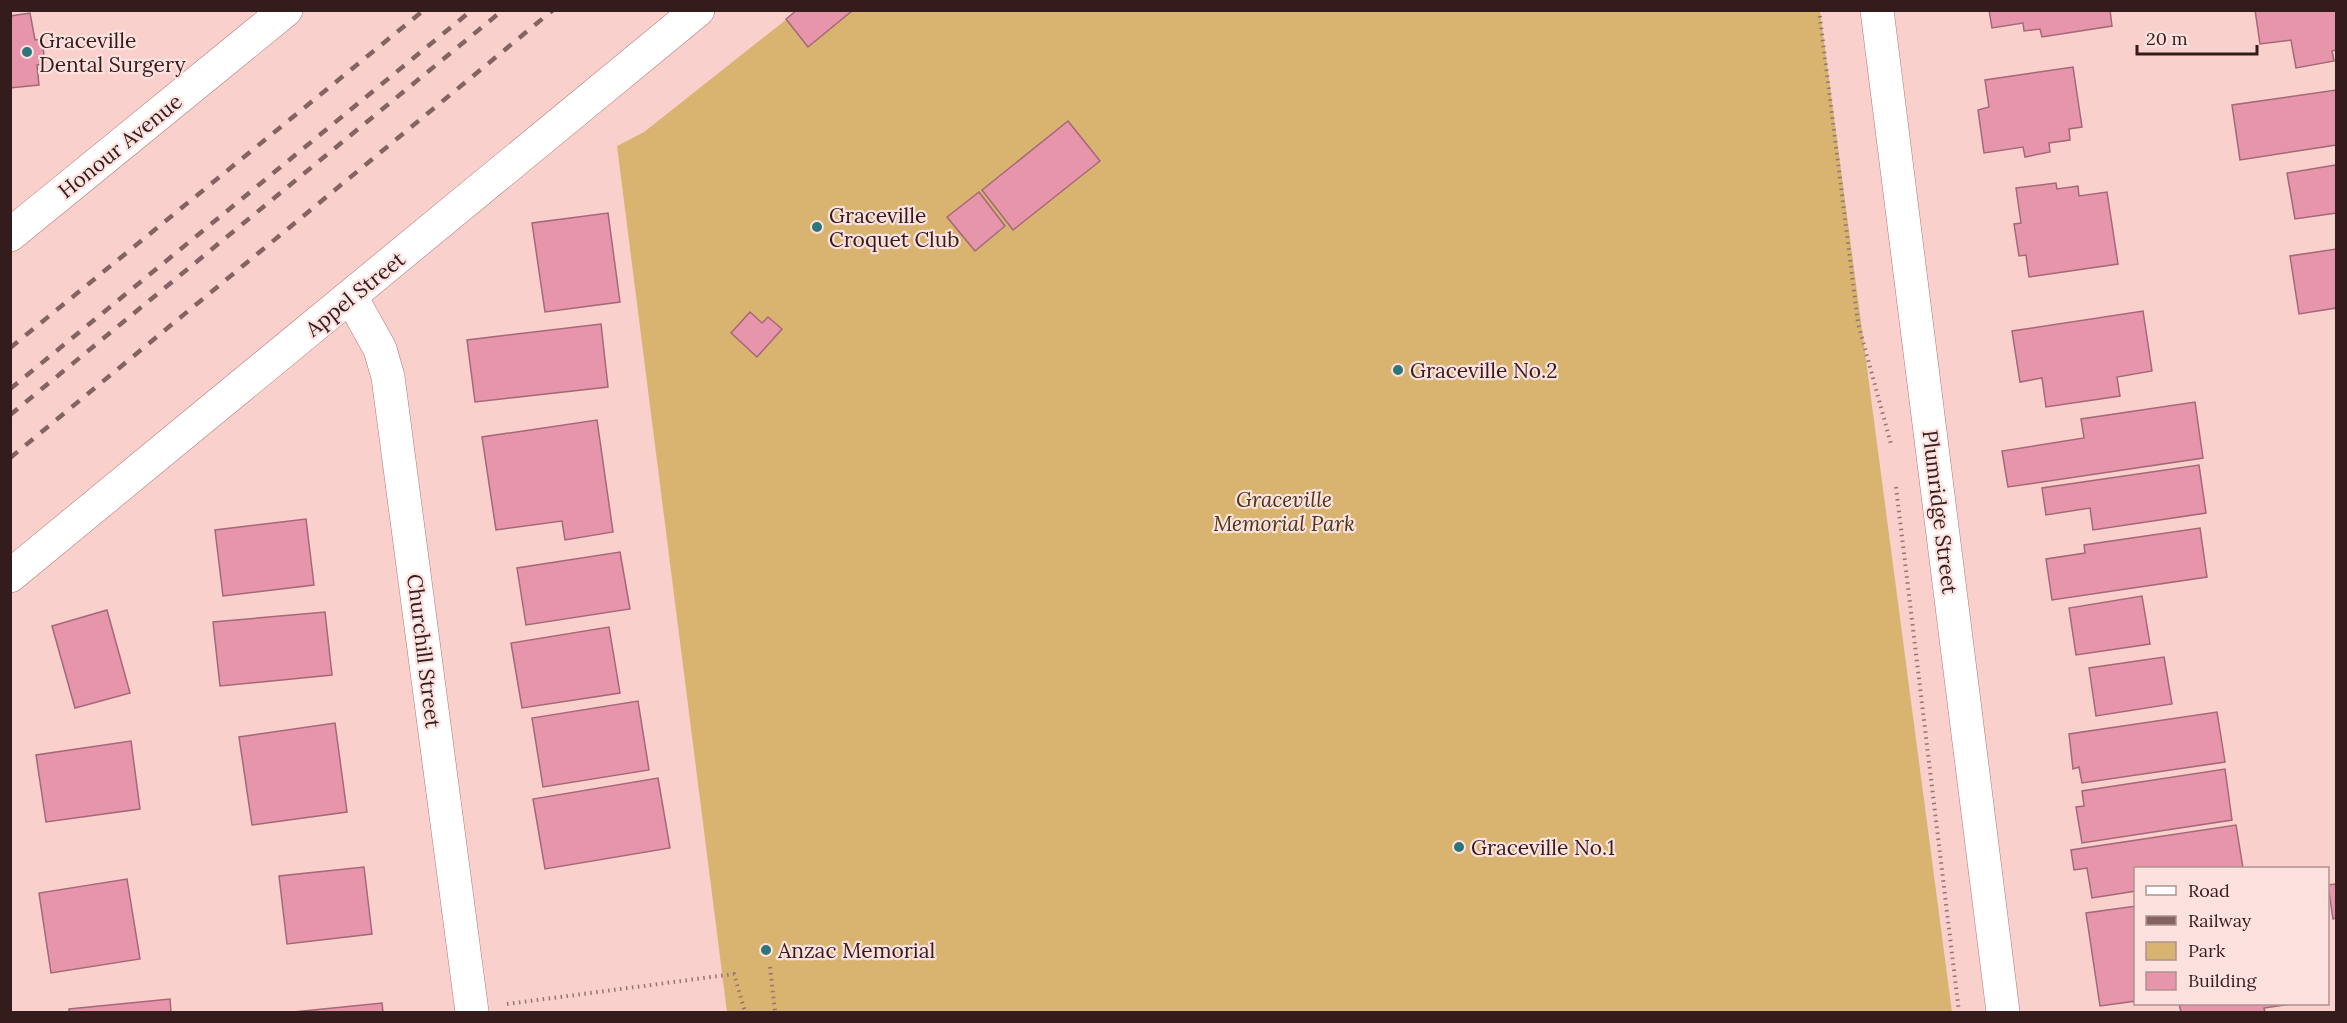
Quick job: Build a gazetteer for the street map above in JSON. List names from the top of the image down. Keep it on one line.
{"streets":{"street":["Honour Avenue","Appel Street","Plumridge Street","Churchill Street"]},"crossings":[["Appel Street","Churchill Street"]],"parks":["Graceville Memorial Park"],"places":["Graceville Dental Surgery","Graceville Croquet Club","Graceville No.2","Graceville No.1","Anzac Memorial"],"legend":["Road","Railway","Park","Building"],"scale_bar":"20 m"}
